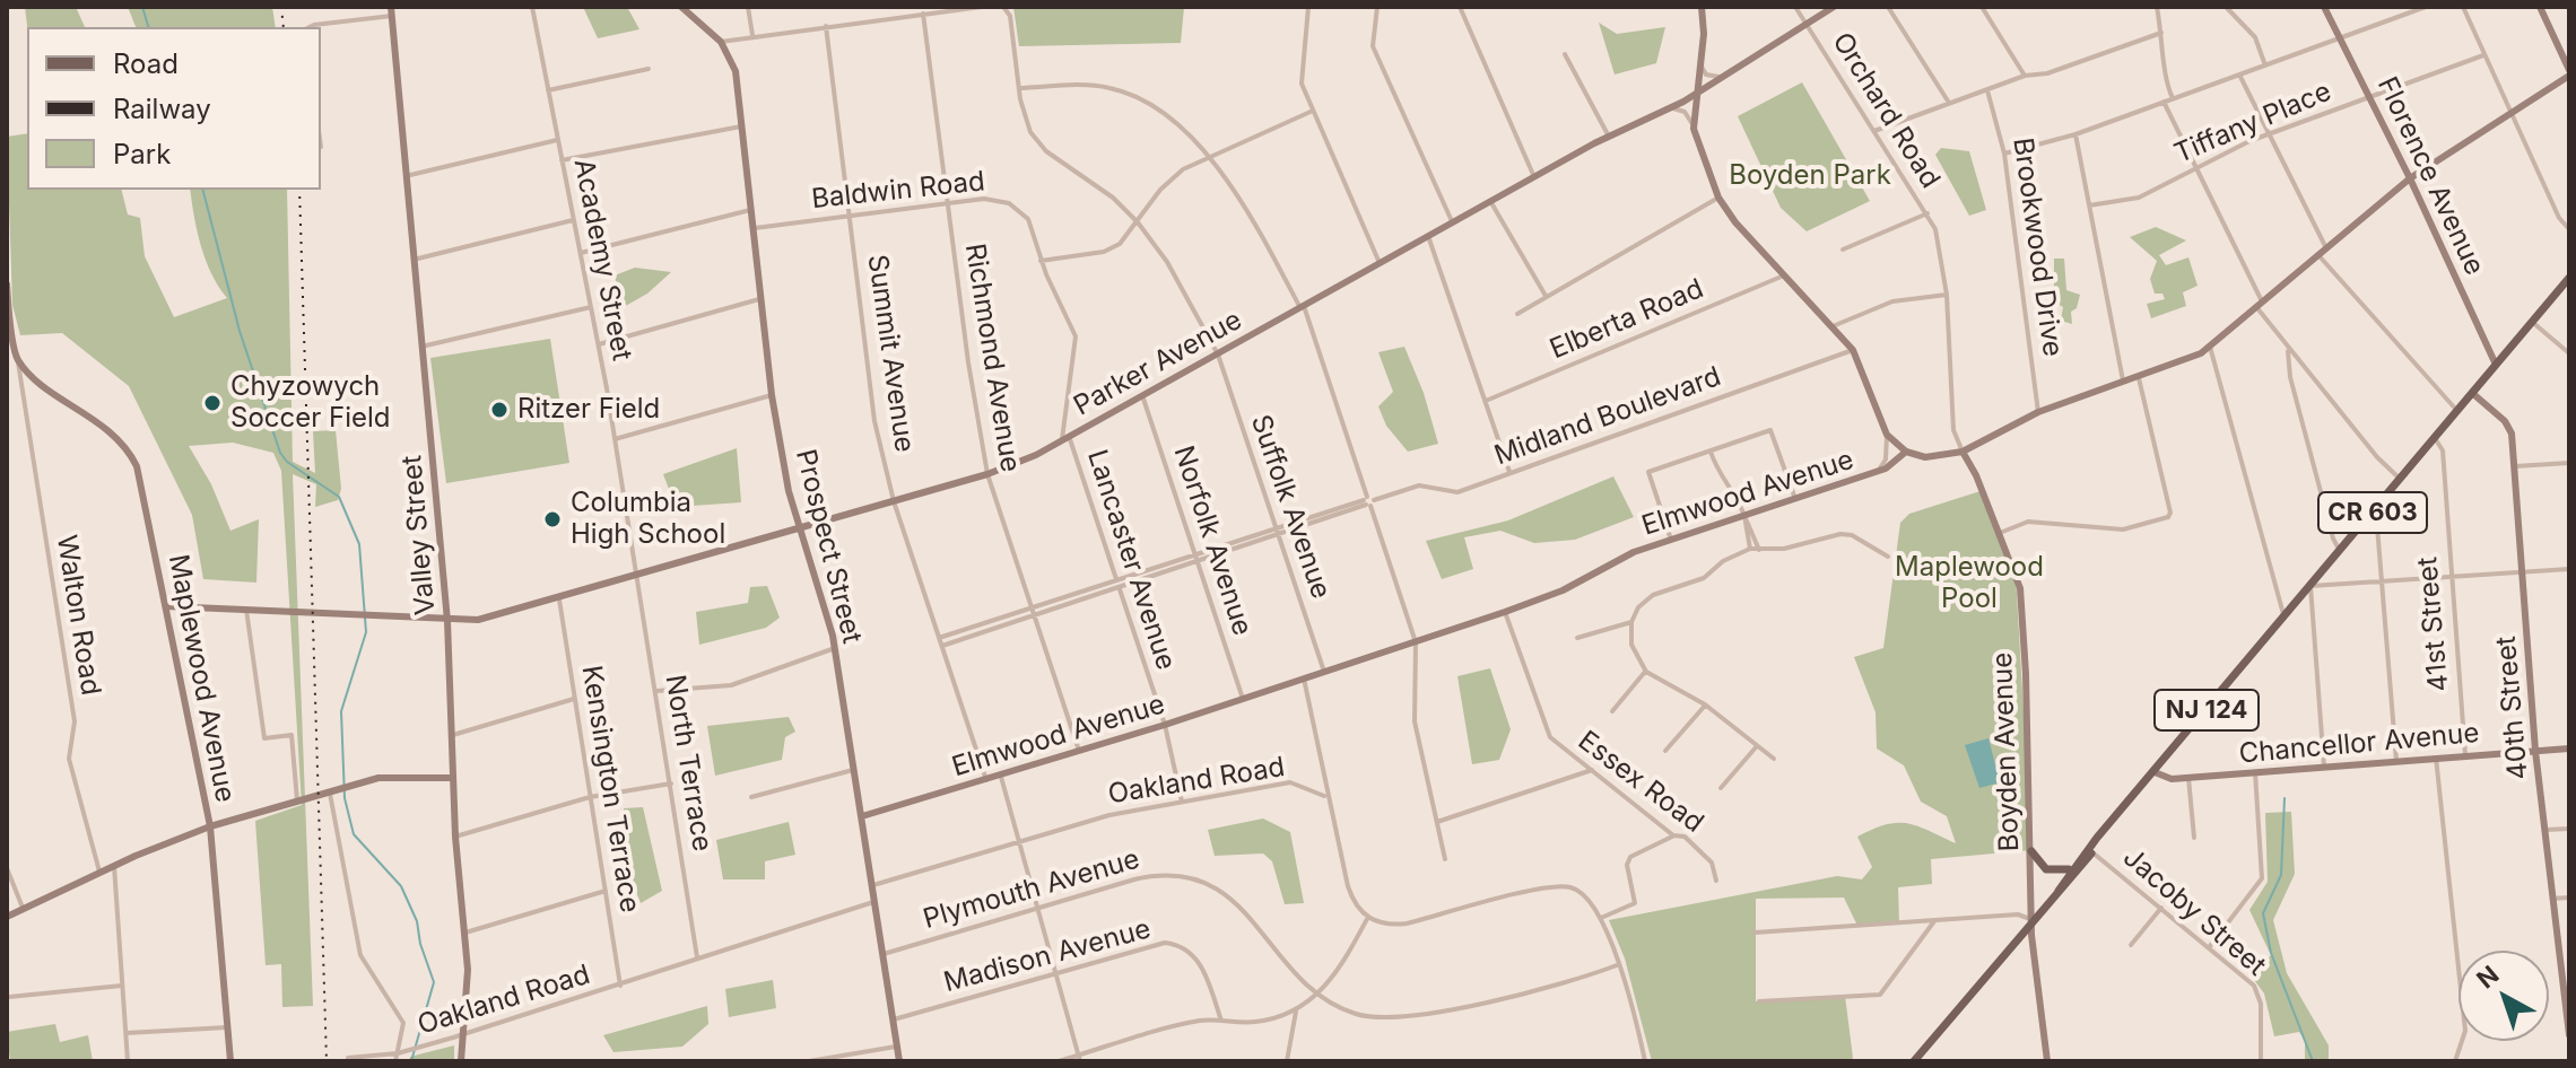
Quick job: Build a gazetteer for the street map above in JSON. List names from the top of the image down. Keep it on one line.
{"streets":{"main road":["CR 603","NJ 124"],"street":["Orchard Road","Tiffany Place","Florence Avenue","Baldwin Road","Brookwood Drive","Academy Street","Elberta Road","Summit Avenue","Richmond Avenue","Parker Avenue","Midland Boulevard","Elmwood Avenue","Suffolk Avenue","Valley Street","Norfolk Avenue","Prospect Street","Lancaster Avenue","Walton Road","41st Street","Maplewood Avenue","40th Street","Chancellor Avenue","Boyden Avenue","North Terrace","Oakland Road","Essex Road","Kensington Terrace","Plymouth Avenue","Jacoby Street","Madison Avenue"]},"crossings":[["Orchard Road","Parker Avenue"],["Orchard Road","Boyden Avenue"],["Tiffany Place","Florence Avenue"],["Florence Avenue","CR 603"],["Baldwin Road","Summit Avenue"],["Baldwin Road","Richmond Avenue"],["Baldwin Road","Parker Avenue"],["Baldwin Road","Prospect Street"],["Baldwin Road","Lancaster Avenue"],["Academy Street","Parker Avenue"],["Academy Street","North Terrace"],["Summit Avenue","Parker Avenue"],["Summit Avenue","Midland Boulevard"],["Summit Avenue","Elmwood Avenue"],["Richmond Avenue","Parker Avenue"],["Richmond Avenue","Midland Boulevard"],["Richmond Avenue","Elmwood Avenue"],["Parker Avenue","Suffolk Avenue"],["Parker Avenue","Valley Street"],["Parker Avenue","Norfolk Avenue"],["Parker Avenue","Prospect Street"],["Parker Avenue","Lancaster Avenue"],["Parker Avenue","Maplewood Avenue"],["Parker Avenue","North Terrace"],["Parker Avenue","Kensington Terrace"],["Midland Boulevard","Suffolk Avenue"],["Midland Boulevard","Norfolk Avenue"],["Midland Boulevard","Lancaster Avenue"],["Elmwood Avenue","Suffolk Avenue"],["Elmwood Avenue","Norfolk Avenue"],["Elmwood Avenue","Prospect Street"],["Elmwood Avenue","Lancaster Avenue"],["Elmwood Avenue","Essex Road"],["CR 603","41st Street"],["CR 603","40th Street"],["CR 603","NJ 124"],["Valley Street","Oakland Road"],["Prospect Street","Oakland Road"],["Prospect Street","Plymouth Avenue"],["Prospect Street","Madison Avenue"],["Lancaster Avenue","Oakland Road"],["Walton Road","Maplewood Avenue"],["41st Street","Chancellor Avenue"],["40th Street","Chancellor Avenue"],["NJ 124","Chancellor Avenue"],["NJ 124","Boyden Avenue"],["NJ 124","Jacoby Street"],["North Terrace","Oakland Road"],["Oakland Road","Kensington Terrace"]],"parks":["Boyden Park","Maplewood Pool"],"places":["Chyzowych Soccer Field","Ritzer Field","Columbia High School"],"legend":["Road","Railway","Park"],"north":"top left"}
